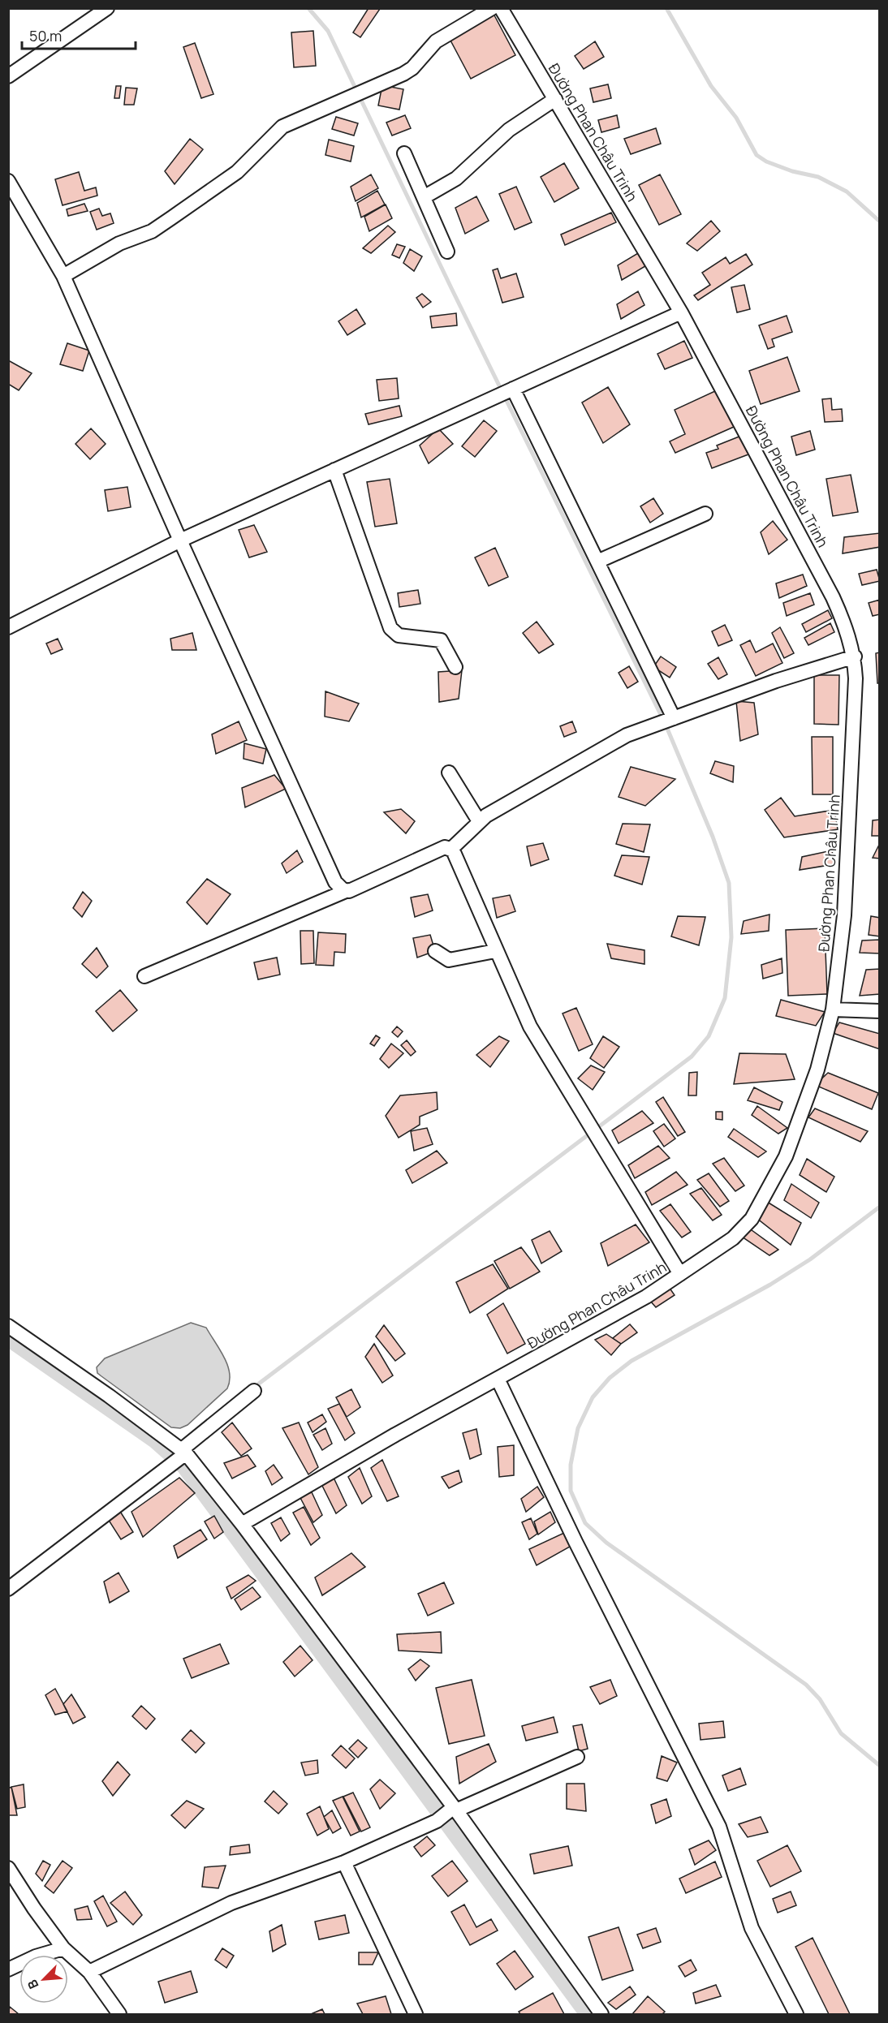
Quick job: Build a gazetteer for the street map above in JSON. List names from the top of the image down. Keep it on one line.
{"streets":{"street":["Đường Phan Châu Trinh"]},"scale_bar":"50 m","north":"bottom left"}
